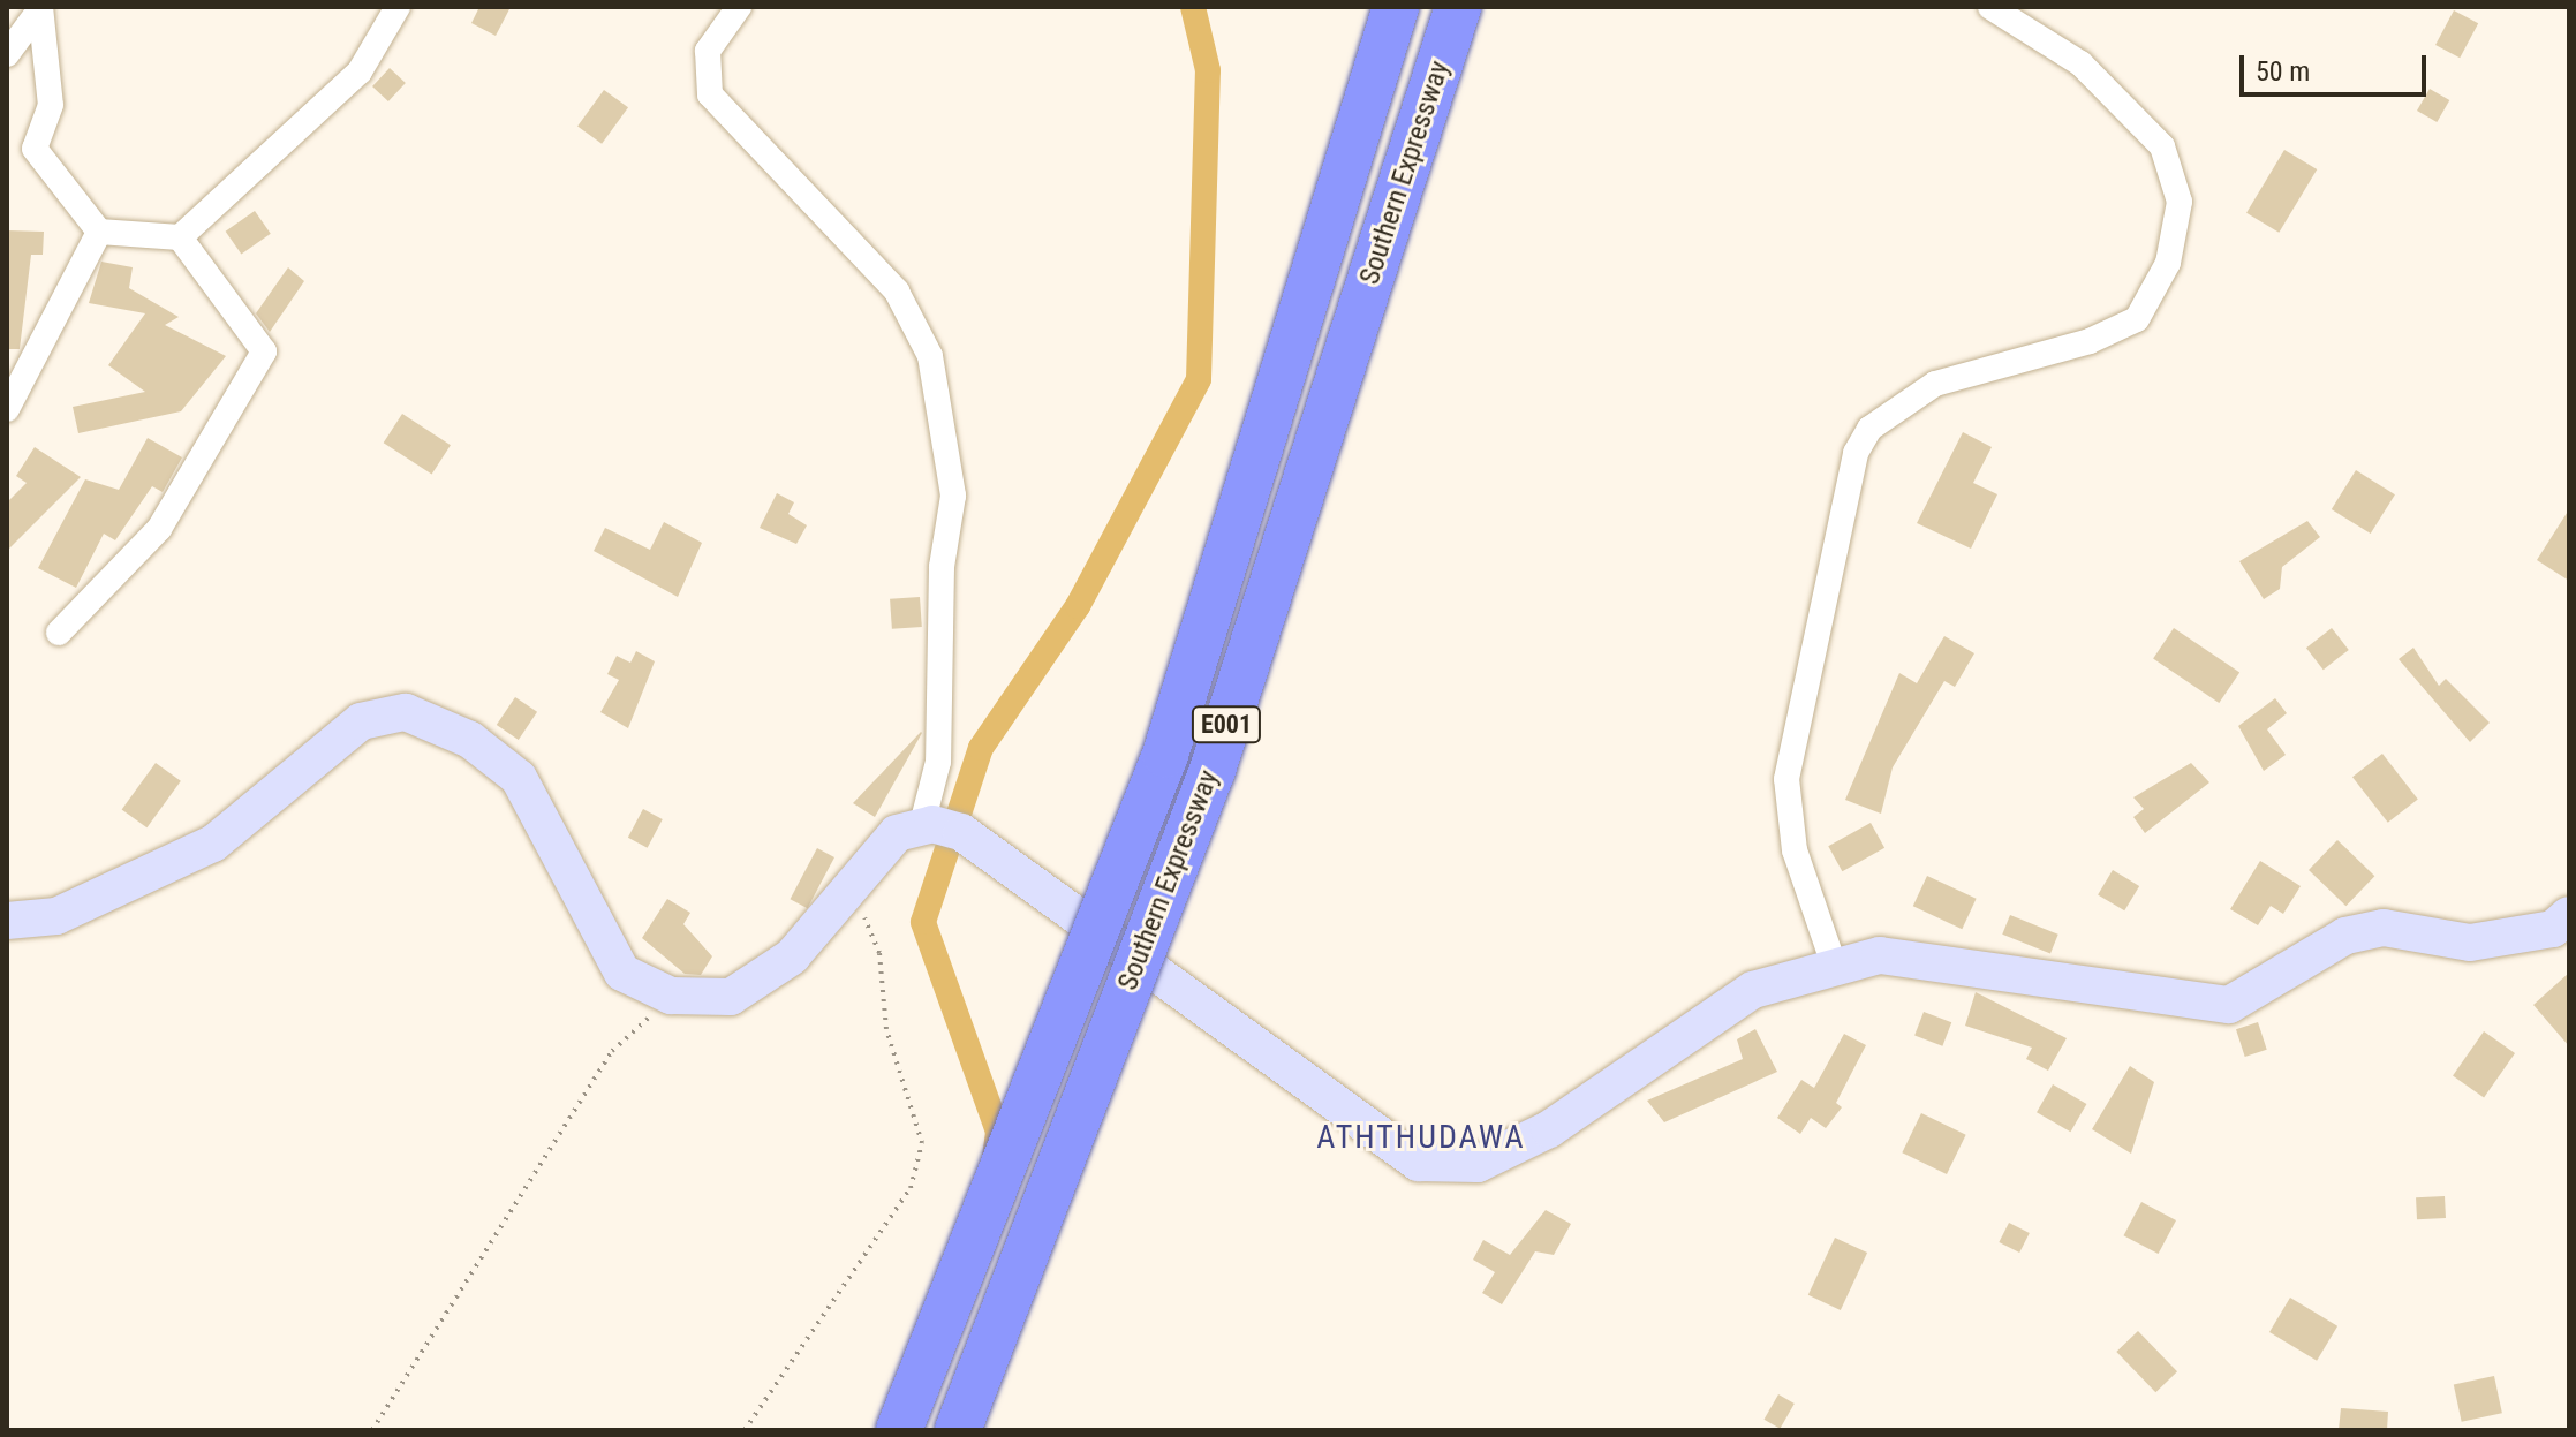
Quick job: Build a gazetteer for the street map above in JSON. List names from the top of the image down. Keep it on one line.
{"streets":{"highway":["Southern Expressway","E001"]},"districts":["ATHTHUDAWA"],"scale_bar":"50 m"}
